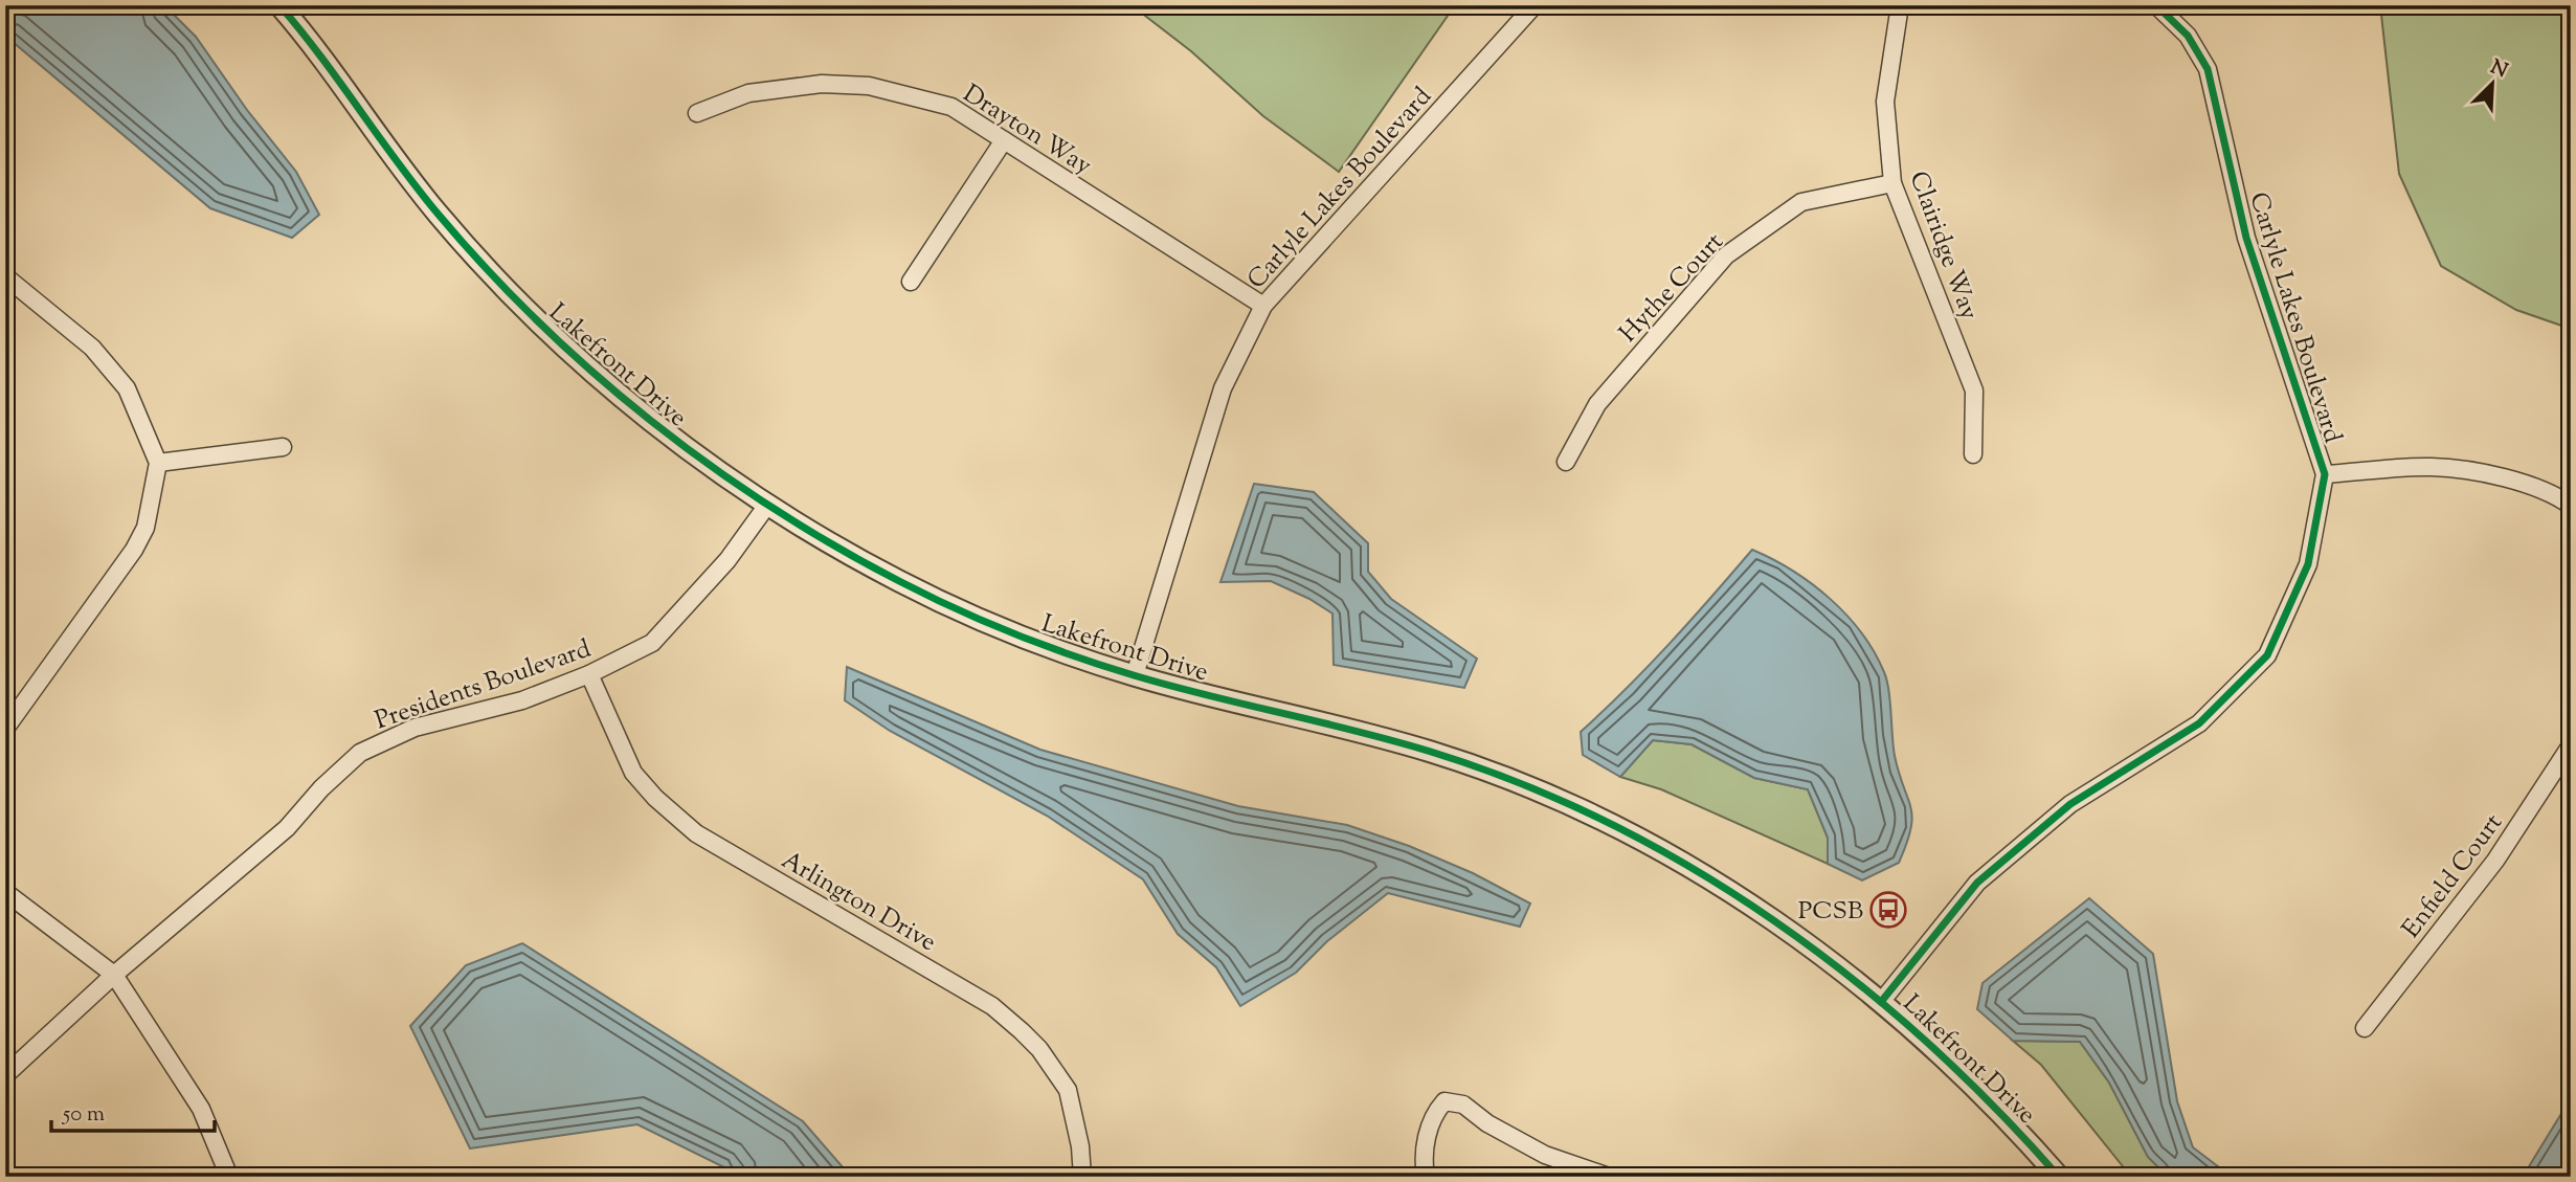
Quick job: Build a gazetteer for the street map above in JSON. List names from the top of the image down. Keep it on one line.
{"streets":{"street":["Drayton Way","Carlyle Lakes Boulevard","Clairidge Way","Hythe Court","Lakefront Drive","Presidents Boulevard","Enfield Court","Arlington Drive"]},"crossings":[["Drayton Way","Carlyle Lakes Boulevard"],["Carlyle Lakes Boulevard","Lakefront Drive"],["Clairidge Way","Hythe Court"],["Lakefront Drive","Presidents Boulevard"],["Presidents Boulevard","Arlington Drive"]],"places":{"bus stop":["PCSB"]},"scale_bar":"50 m","north":"top right"}
